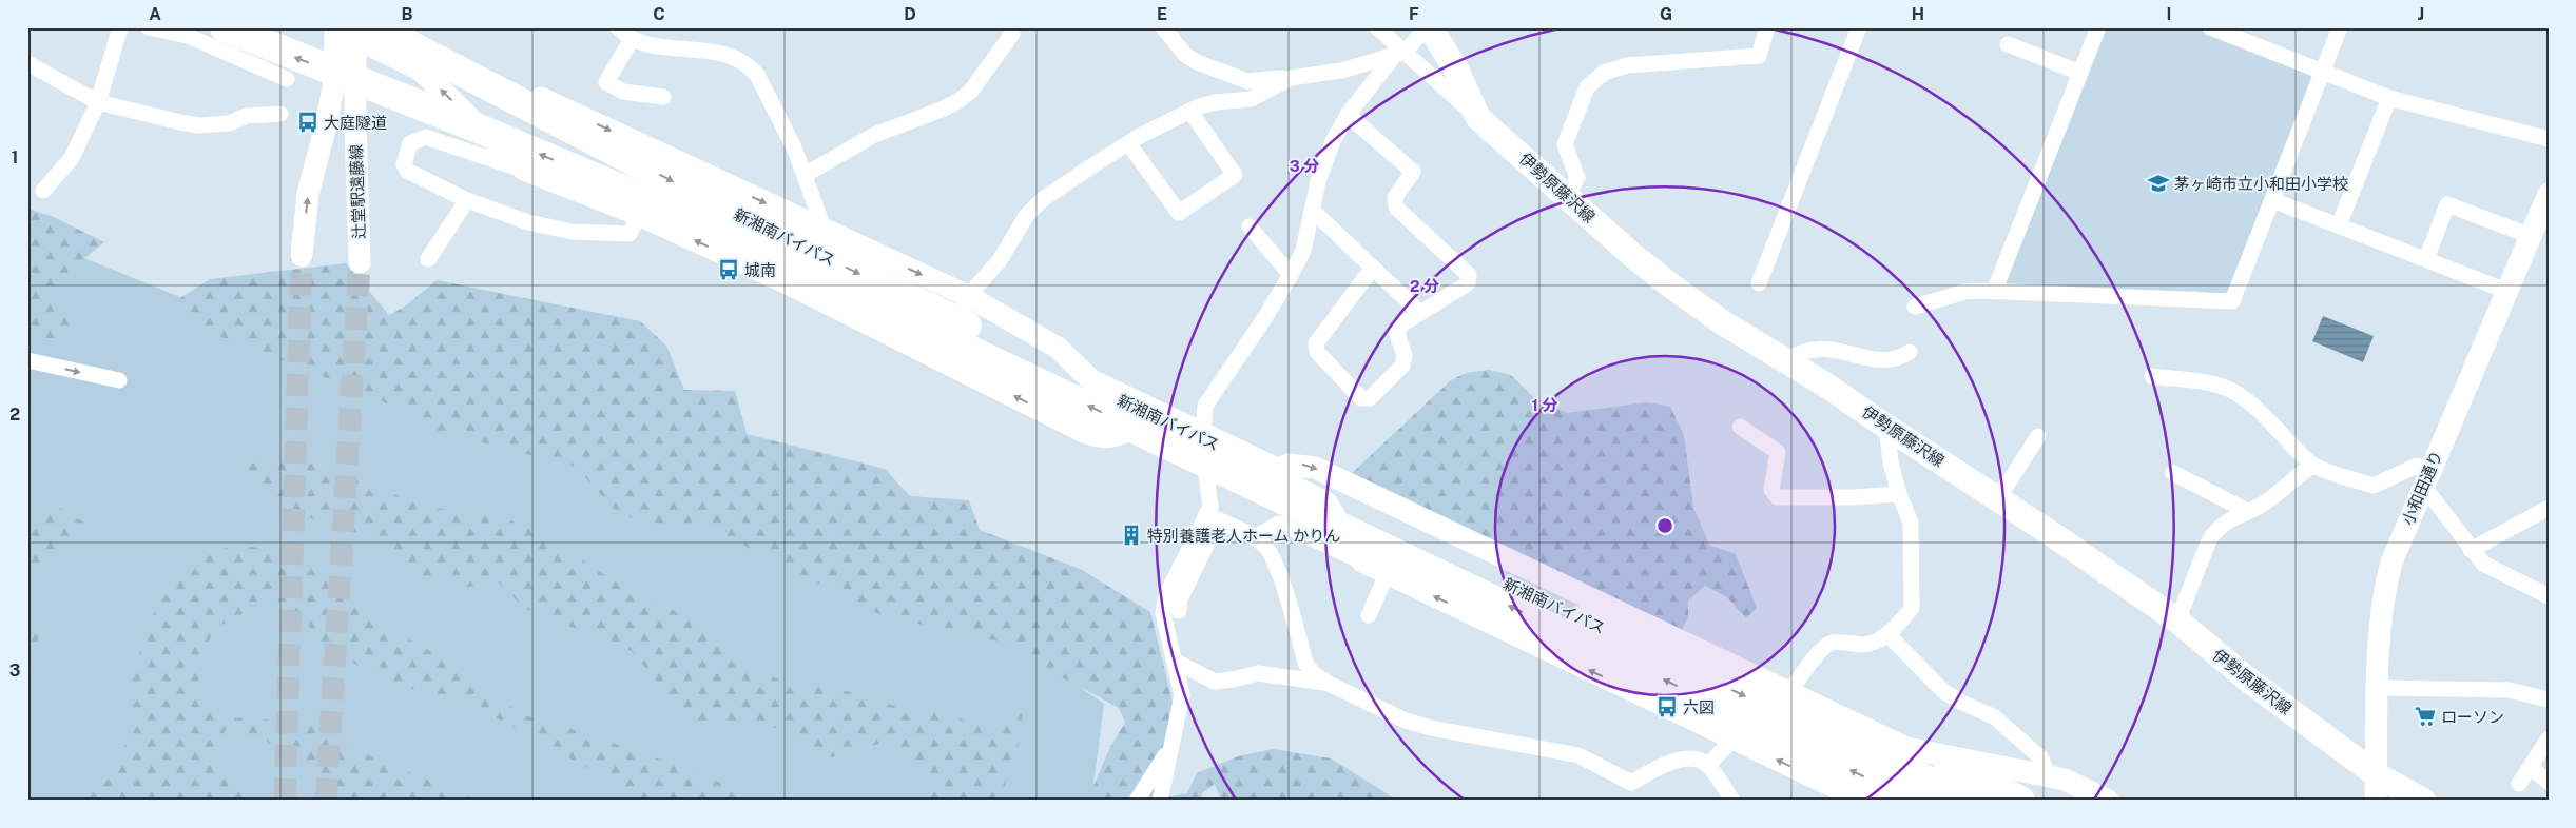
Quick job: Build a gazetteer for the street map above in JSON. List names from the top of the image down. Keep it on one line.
{"streets":{"highway":["新湘南バイパス"],"main road":["伊勢原藤沢線"],"street":["辻堂駅遠藤線","小和田通り"]},"crossings":[["伊勢原藤沢線","小和田通り"],["辻堂駅遠藤線","新湘南バイパス"]],"places":{"bus stop":["大庭隧道","城南","六図"],"school or university":["茅ヶ崎市立小和田小学校"],"building":["特別養護老人ホーム かりん"],"supermarket":["ローソン"]},"grid":{"columns":["A","B","C","D","E","F","G","H","I","J"],"rows":["1","2","3"]},"rings":["3 分","2 分","1 分"]}
